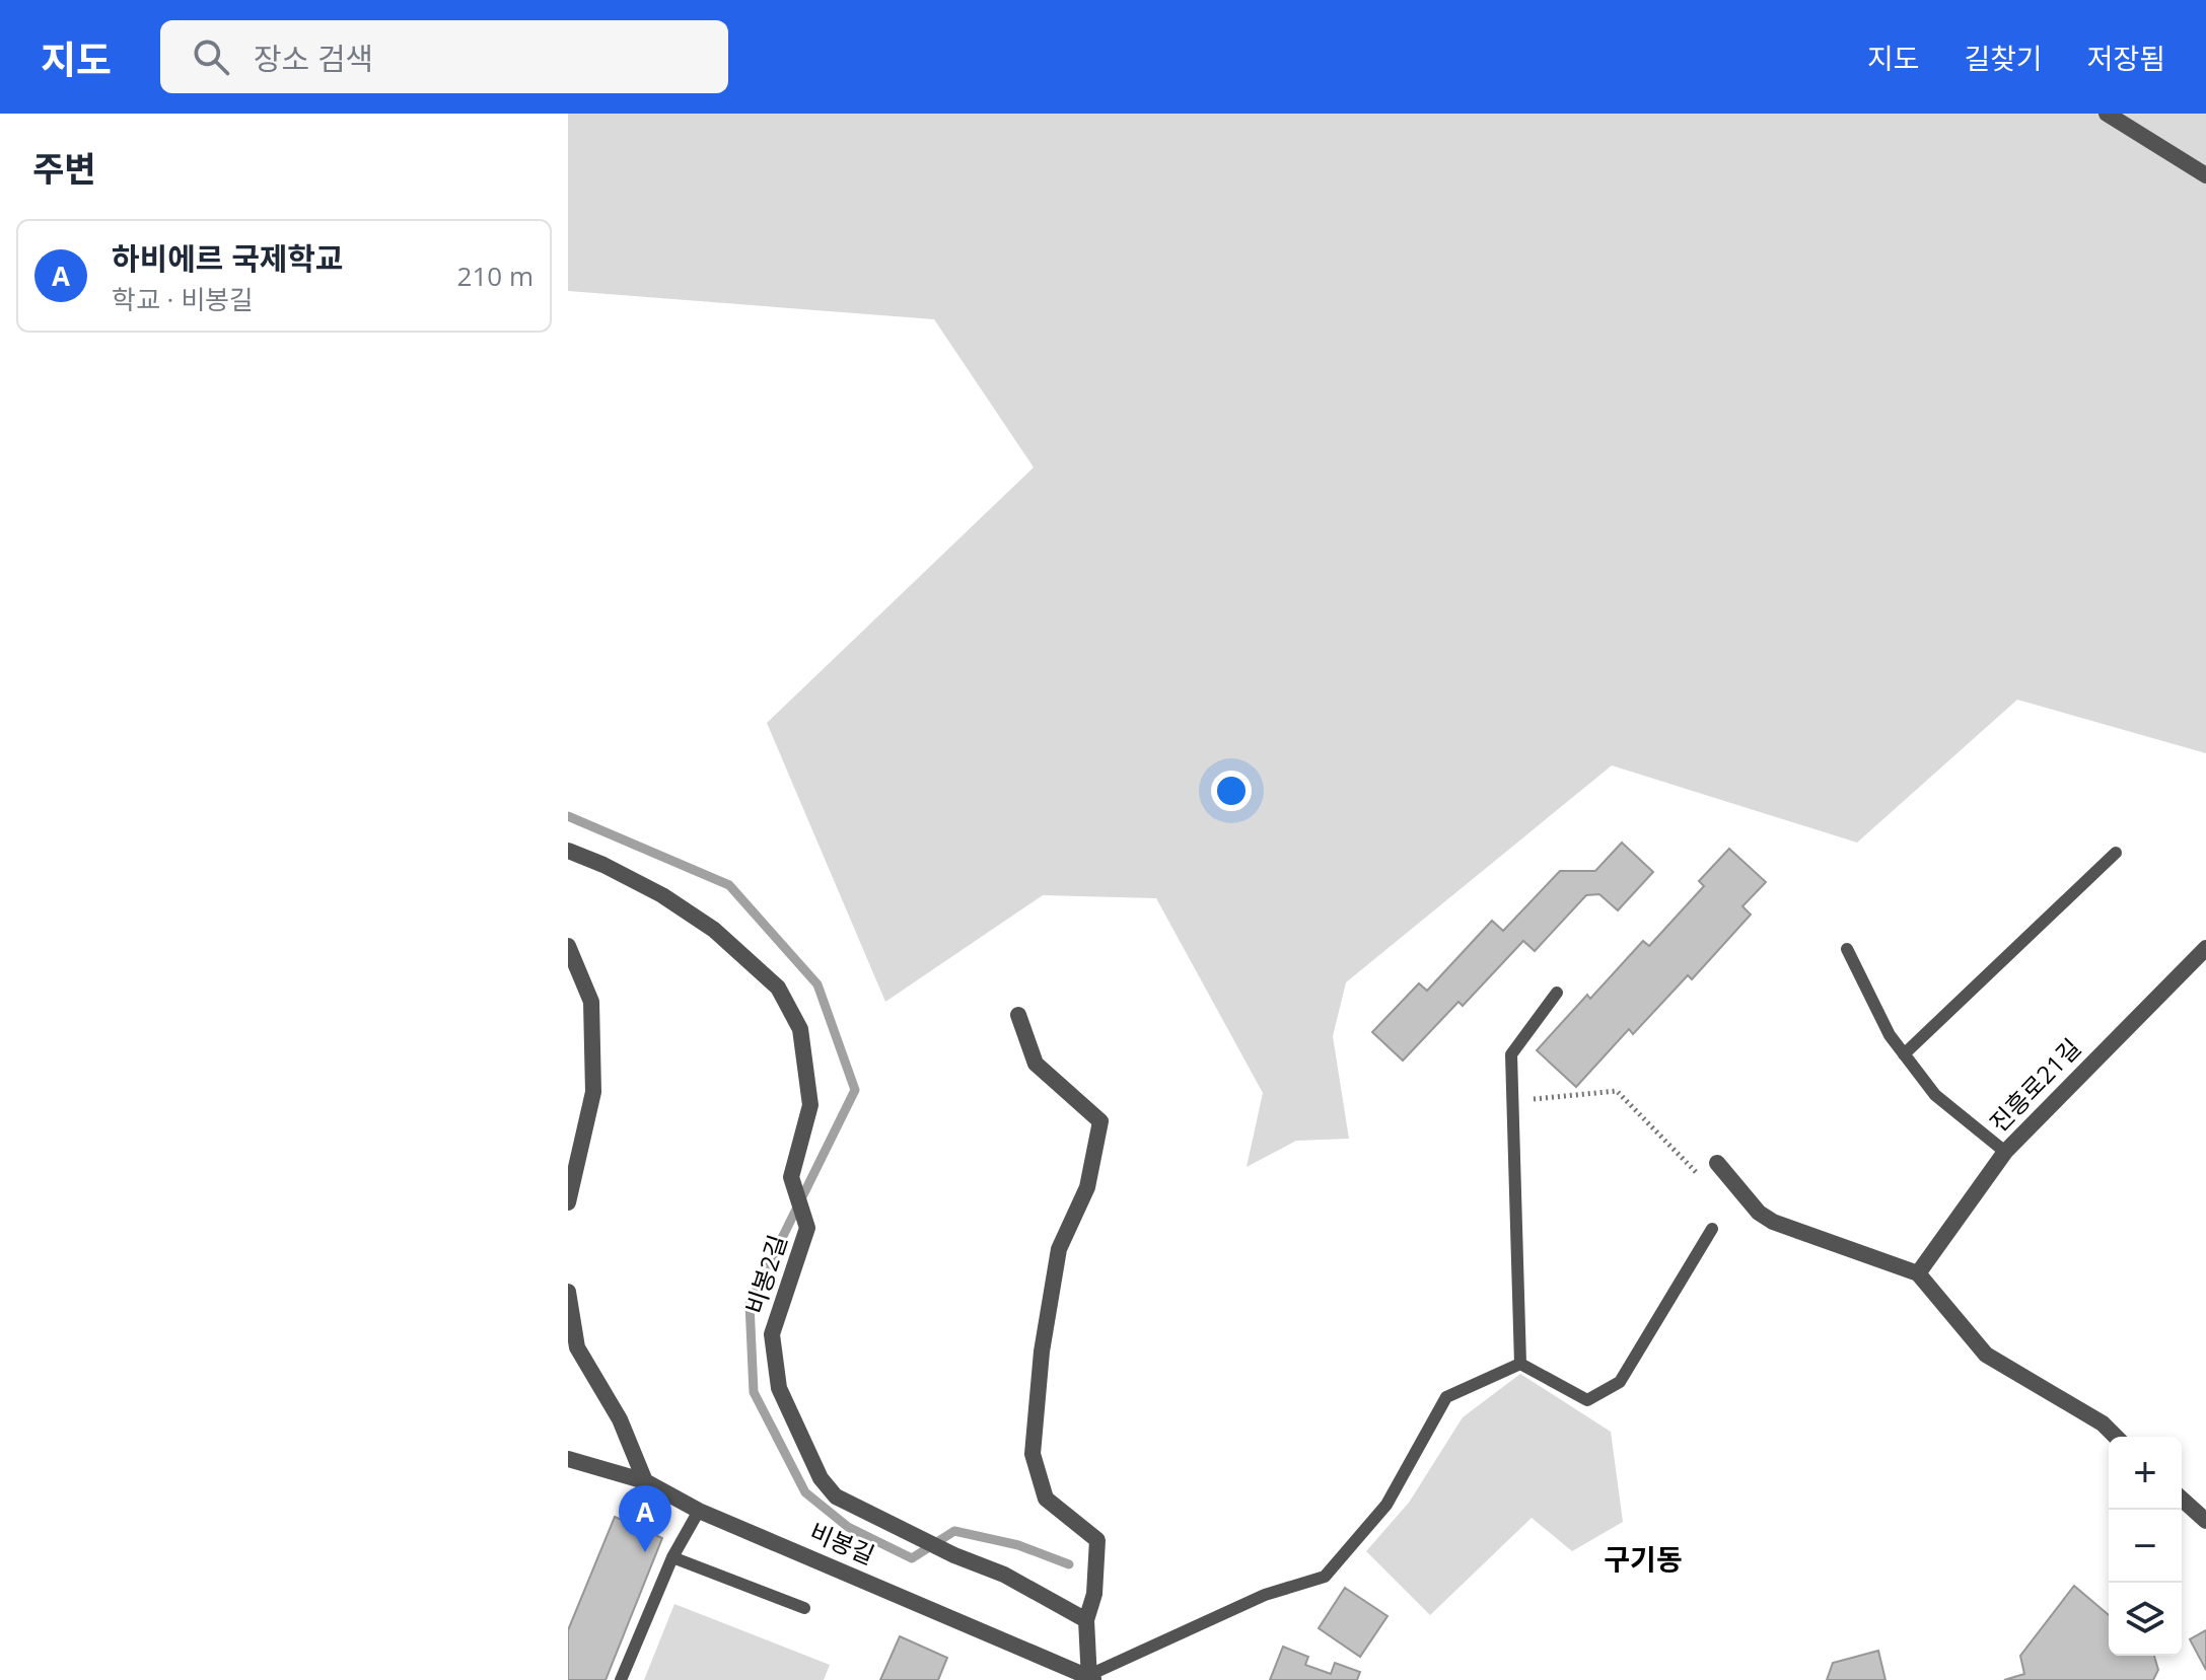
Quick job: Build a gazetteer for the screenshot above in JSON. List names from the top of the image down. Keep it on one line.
{"streets":{"street":["진흥로21길","비봉2길","비봉길"]},"districts":["구기동"],"page":{"header":"지도","search":"장소 검색","nav":["지도","길찾기","저장됨"],"heading":"주변","list":[{"mark":"A","name":"하비에르 국제학교","note":"학교 · 비봉길","value":"210 m"}],"map_buttons":["+","−"],"pins":"A"}}
